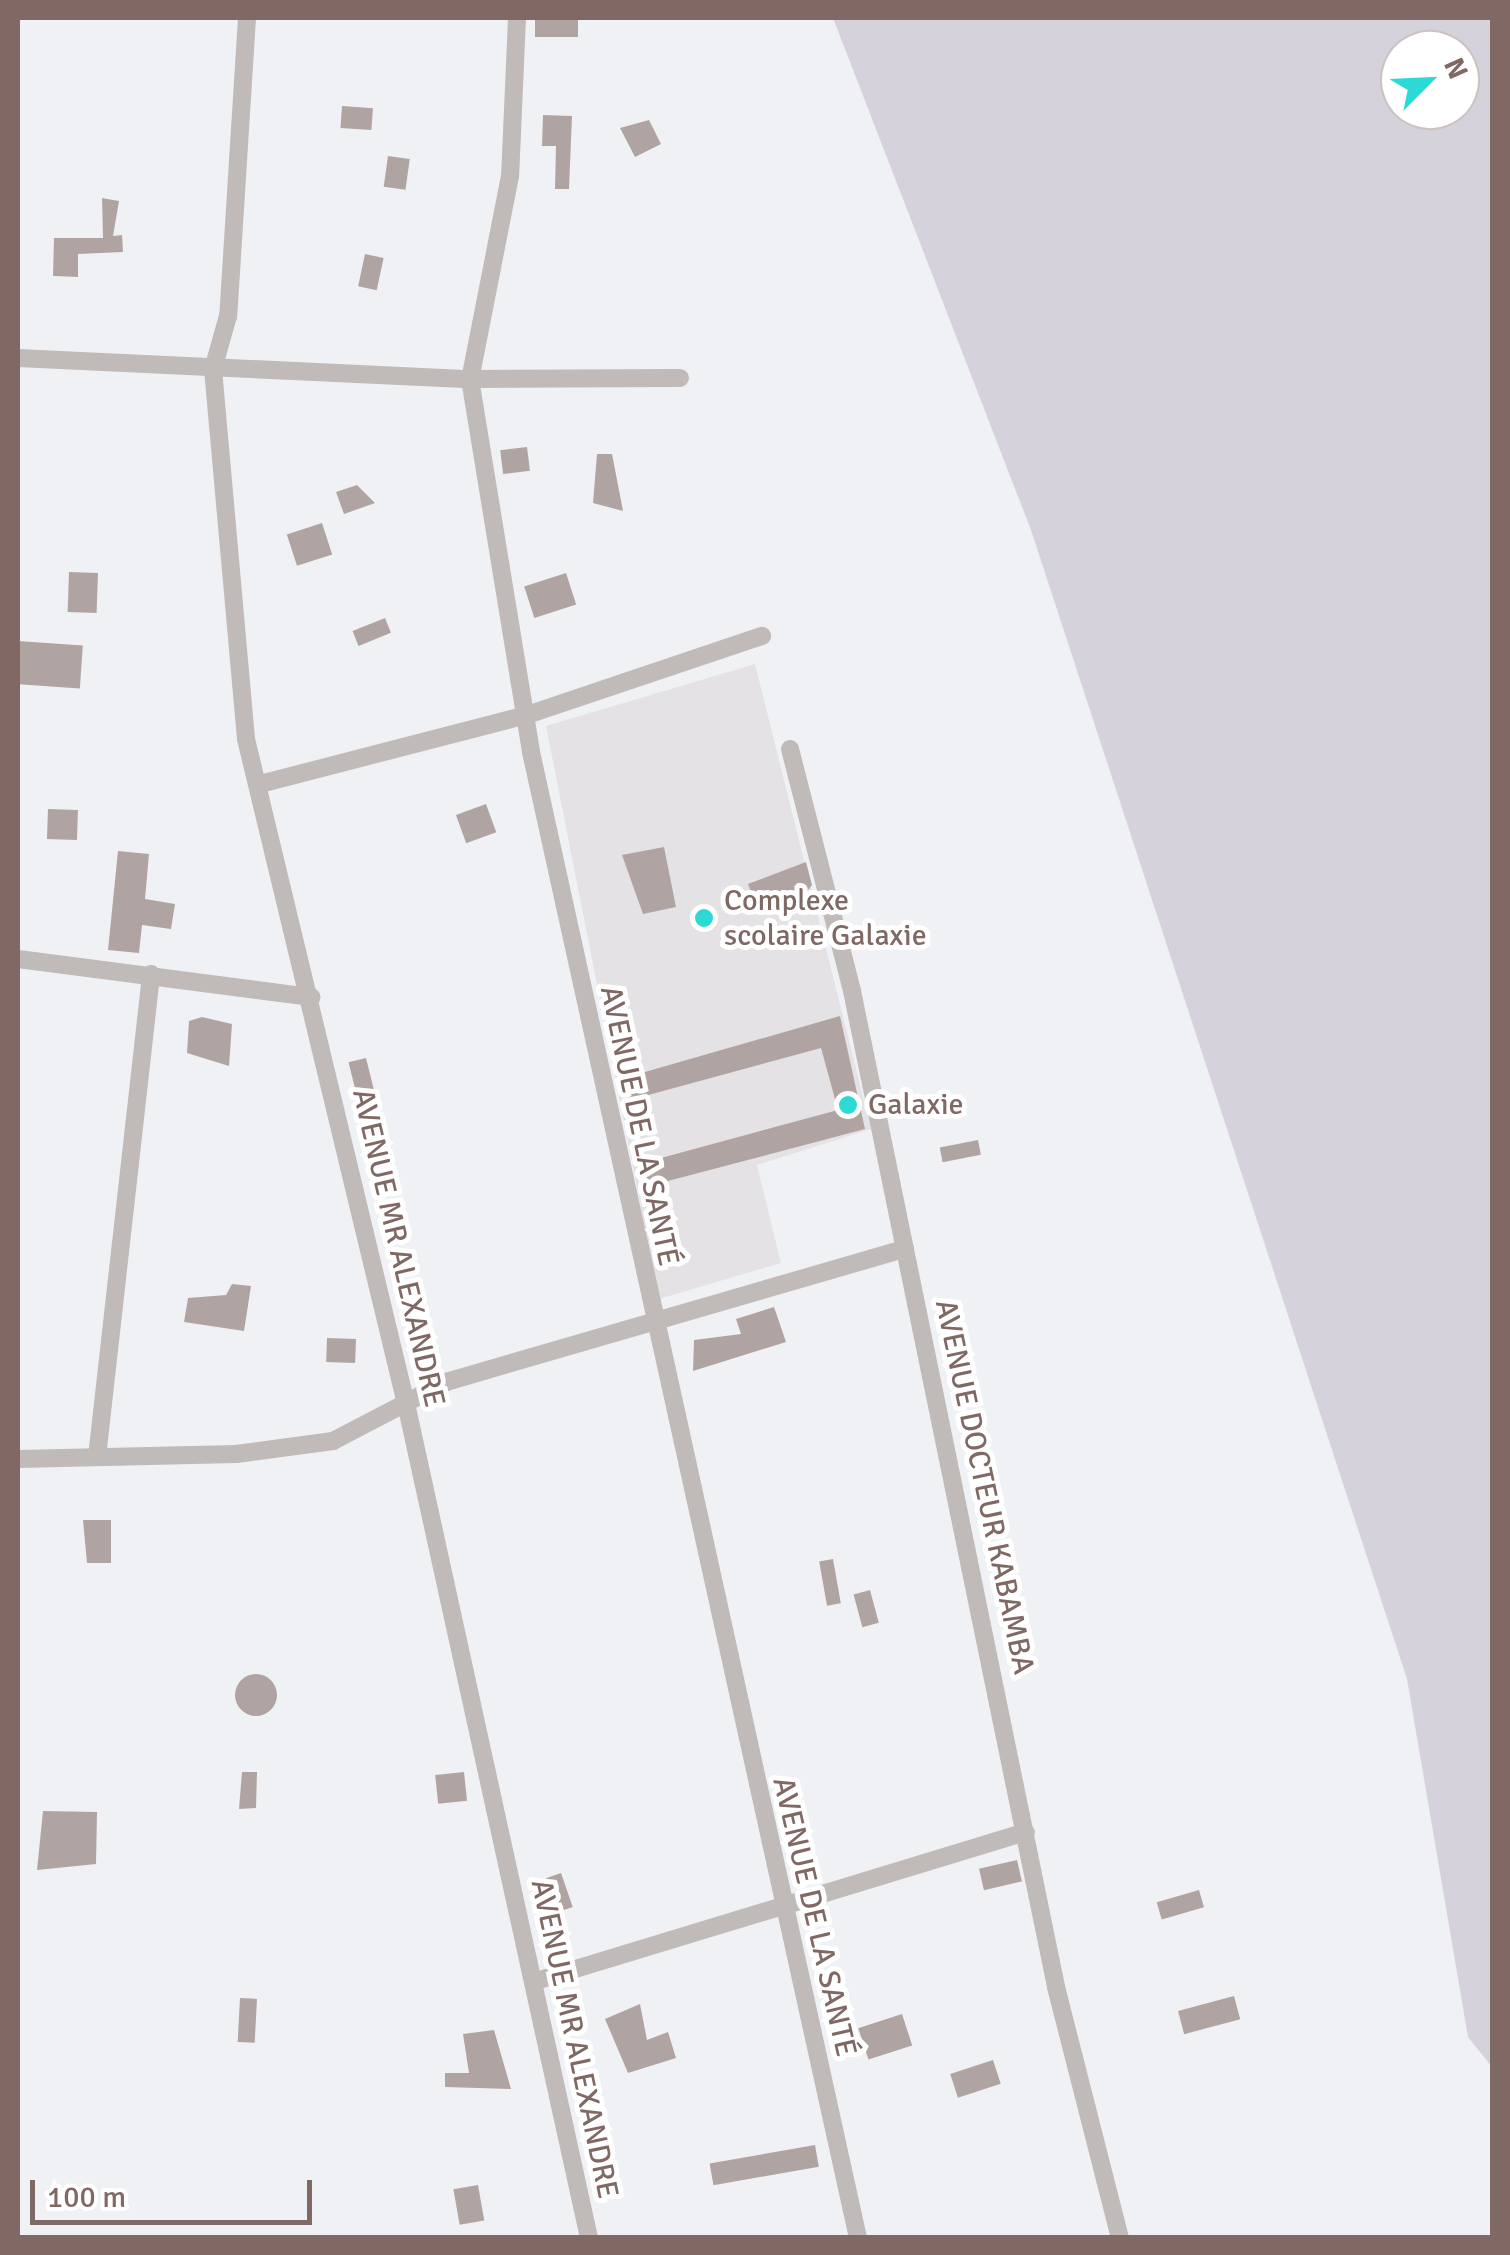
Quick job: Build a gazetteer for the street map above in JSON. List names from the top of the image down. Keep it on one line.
{"streets":{"street":["AVENUE DE LA SANTÉ","AVENUE MR ALEXANDRE","AVENUE DOCTEUR KABAMBA"]},"places":["Complexe scolaire Galaxie","Galaxie"],"scale_bar":"100 m","north":"top right"}
